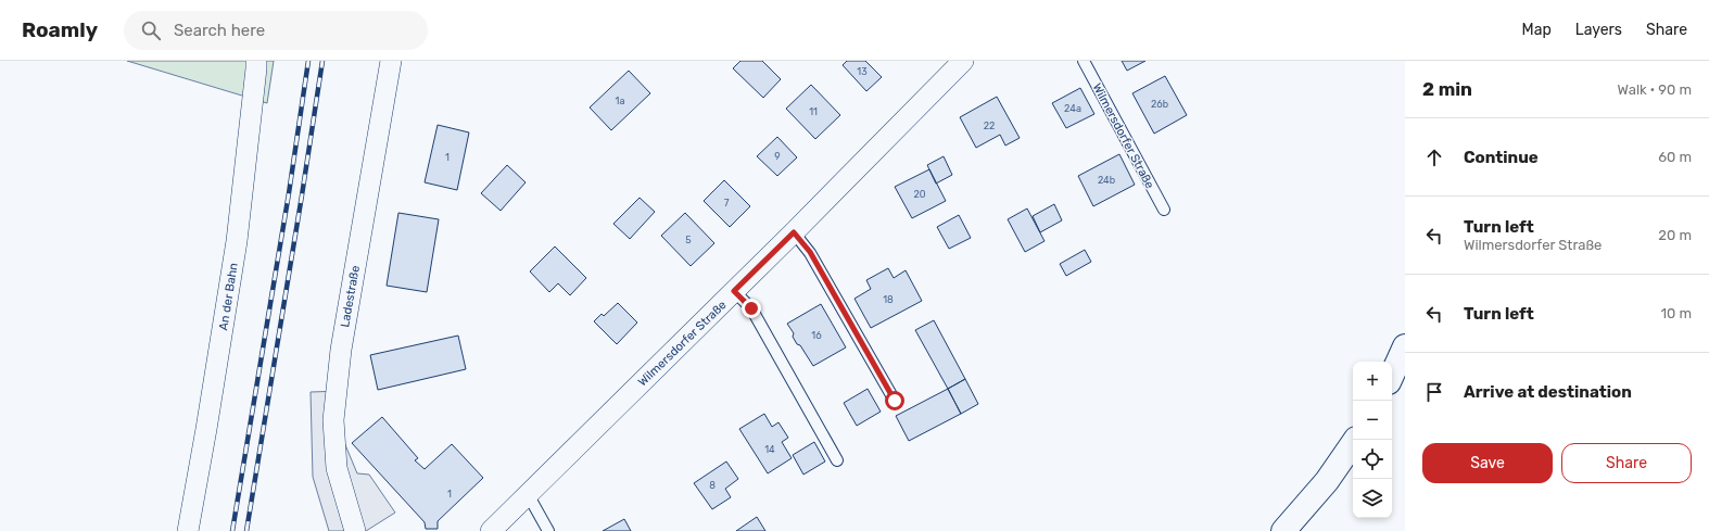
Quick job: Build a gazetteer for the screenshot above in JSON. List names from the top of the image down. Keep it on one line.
{"streets":{"street":["Wilmersdorfer Straße","An der Bahn","Ladestraße"]},"house_numbers":["13","1a","26b","24a","11","22","9","1","24b","20","7","5","18","16","14","8","1"],"page":{"header":"Roamly","search":"Search here","nav":["Map","Layers","Share"],"heading":["2 min","Walk · 90 m"],"list":[["Continue","60 m"],["Turn left","Wilmersdorfer Straße","20 m"],["Turn left","10 m"],"Arrive at destination"],"map_buttons":["+","−"],"buttons":["Save","Share"]}}
